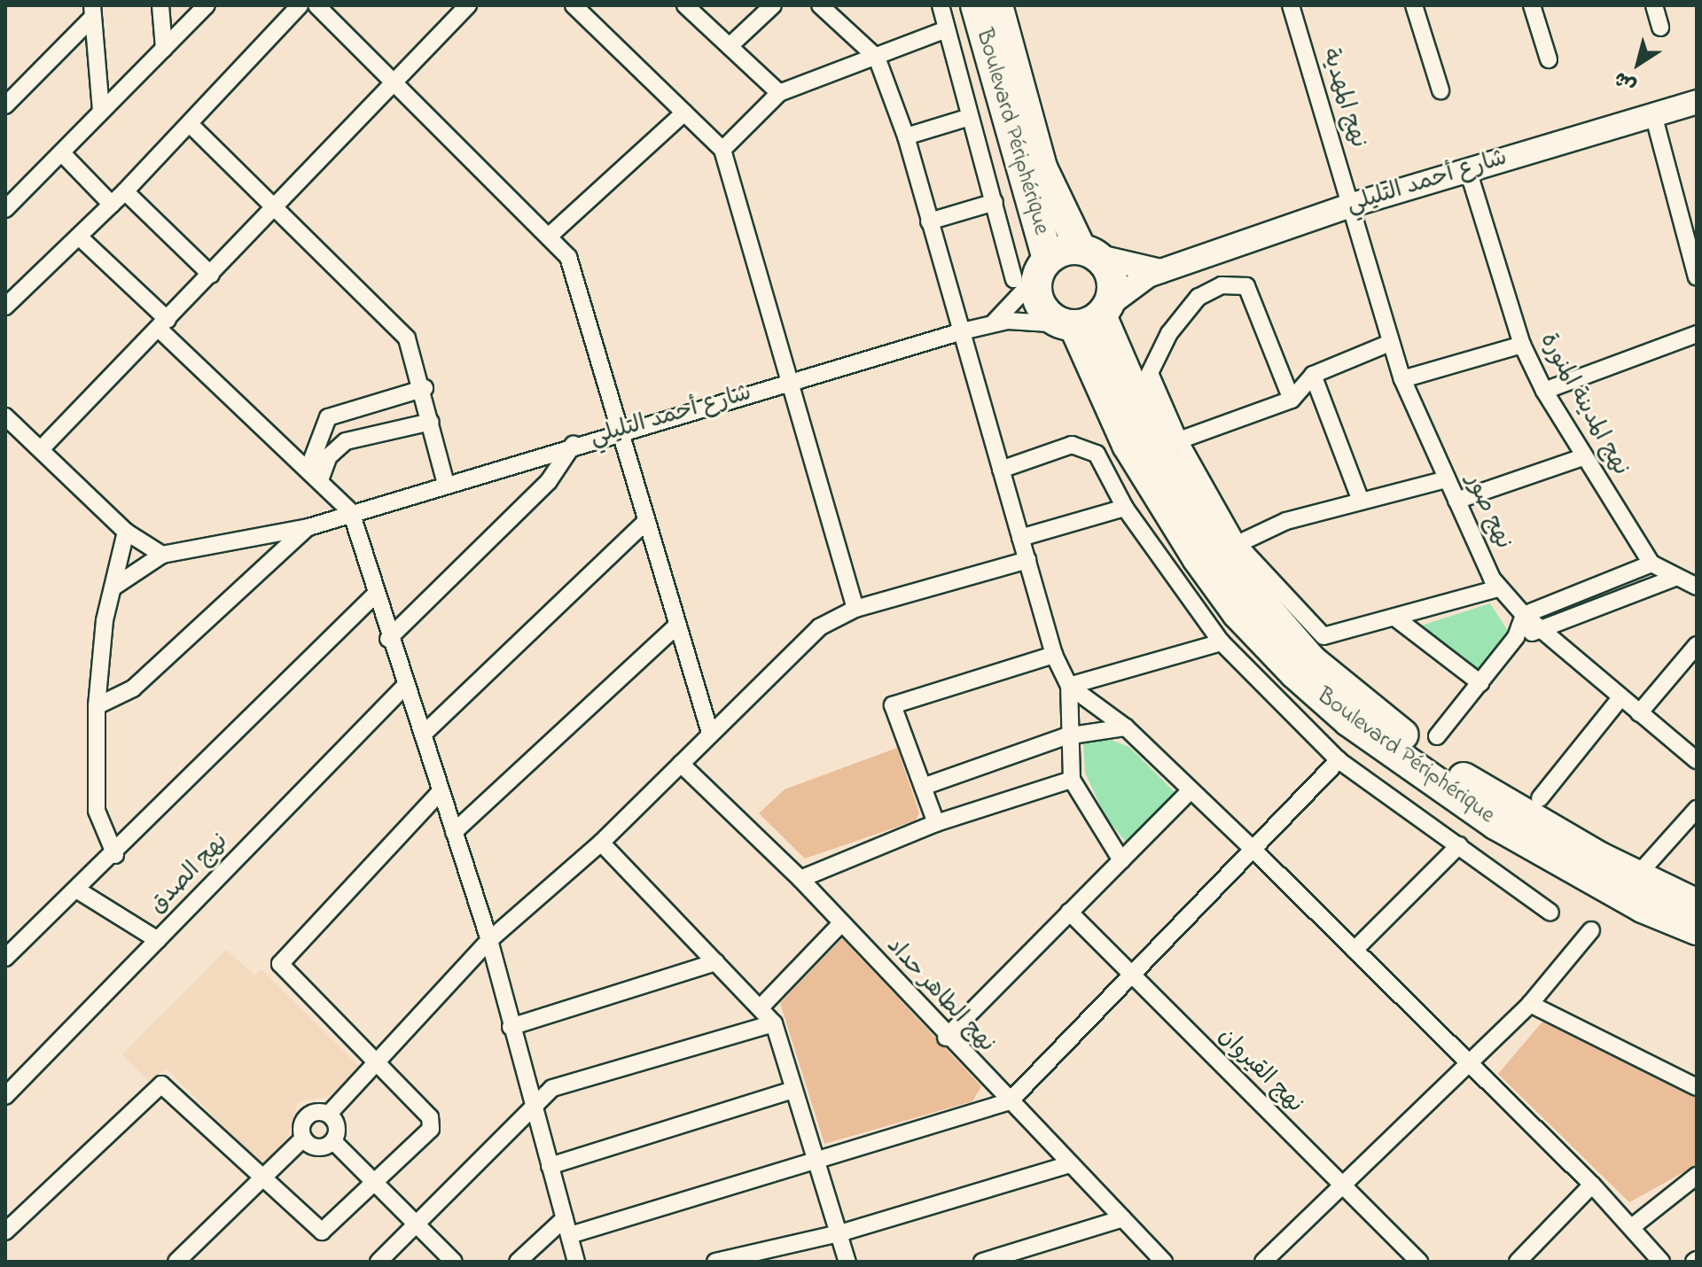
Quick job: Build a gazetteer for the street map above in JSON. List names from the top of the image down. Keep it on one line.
{"streets":{"highway":["Boulevard Périphérique"],"street":["نهج المهدية","شارع أحمد التليلي","نهج المدينة المنورة","نهج صور","نهج الصدق","نهج الطاهر حداد","نهج القيروان"]},"crossings":[["نهج المهدية","شارع أحمد التليلي"],["نهج المهدية","نهج صور"],["Boulevard Périphérique","شارع أحمد التليلي"],["شارع أحمد التليلي","نهج المدينة المنورة"],["شارع أحمد التليلي","نهج صور"]],"north":"bottom left"}
